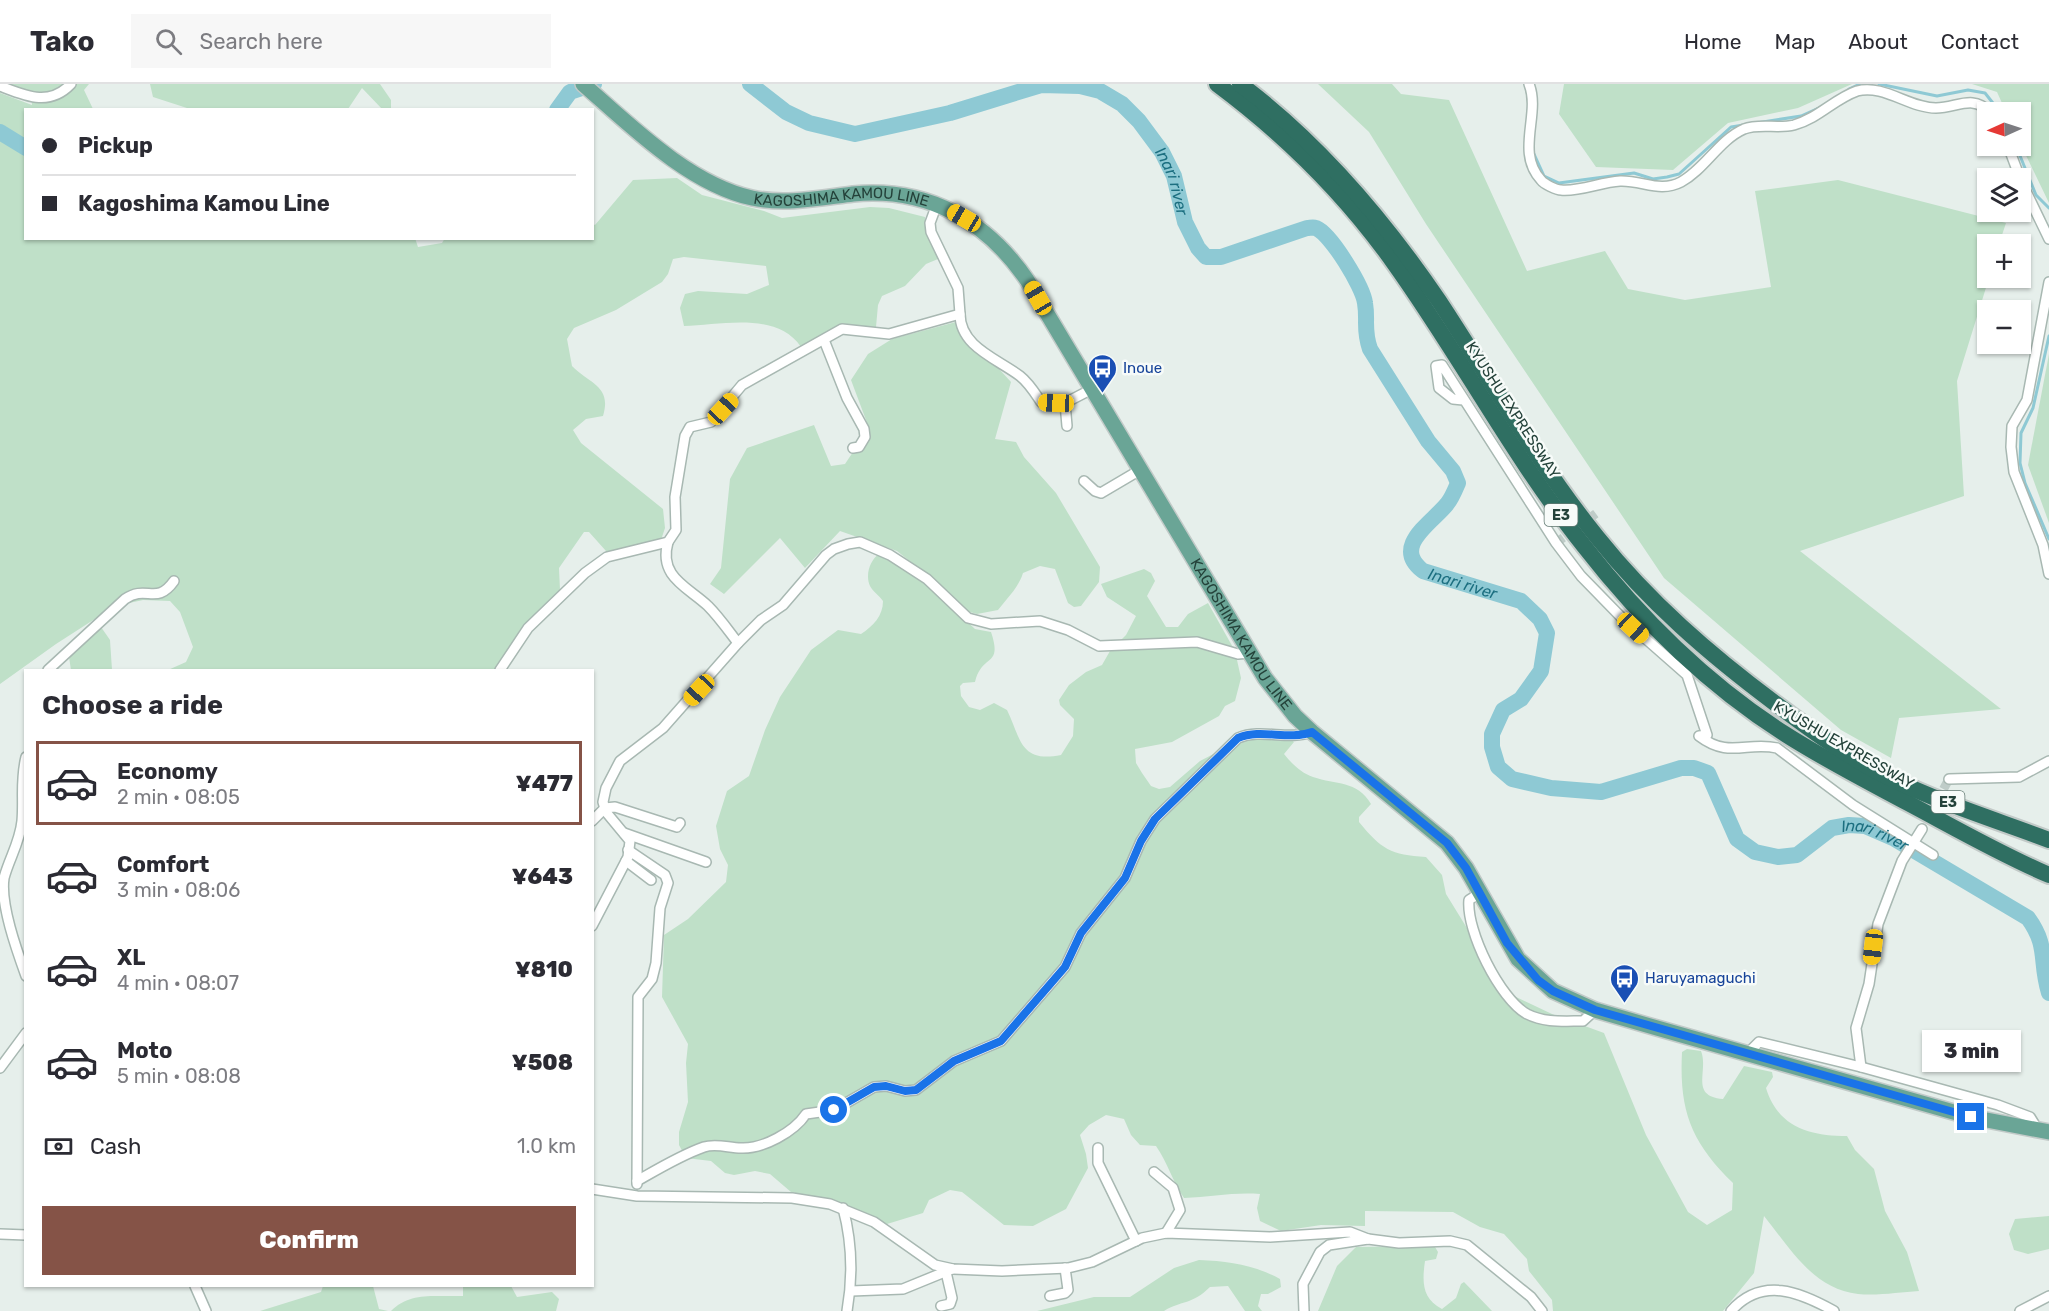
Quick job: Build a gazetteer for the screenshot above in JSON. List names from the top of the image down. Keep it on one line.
{"streets":{"highway":["KYUSHU EXPRESSWAY","E3"],"main road":["KAGOSHIMA KAMOU LINE"]},"water":["Inari river"],"places":{"bus stop":["Inoue","Haruyamaguchi"]},"north":"left","page":{"header":"Tako","search":"Search here","nav":["Home","Map","About","Contact"],"map_buttons":["+","−"],"banner":["Pickup","Kagoshima Kamou Line"],"heading":"Choose a ride","list":[{"name":"Economy","note":"2 min · 08:05","value":"¥477"},{"name":"Comfort","note":"3 min · 08:06","value":"¥643"},{"name":"XL","note":"4 min · 08:07","value":"¥810"},{"name":"Moto","note":"5 min · 08:08","value":"¥508"}],"bubble":"3 min","pay":["Cash","1.0 km"],"buttons":"Confirm"}}
